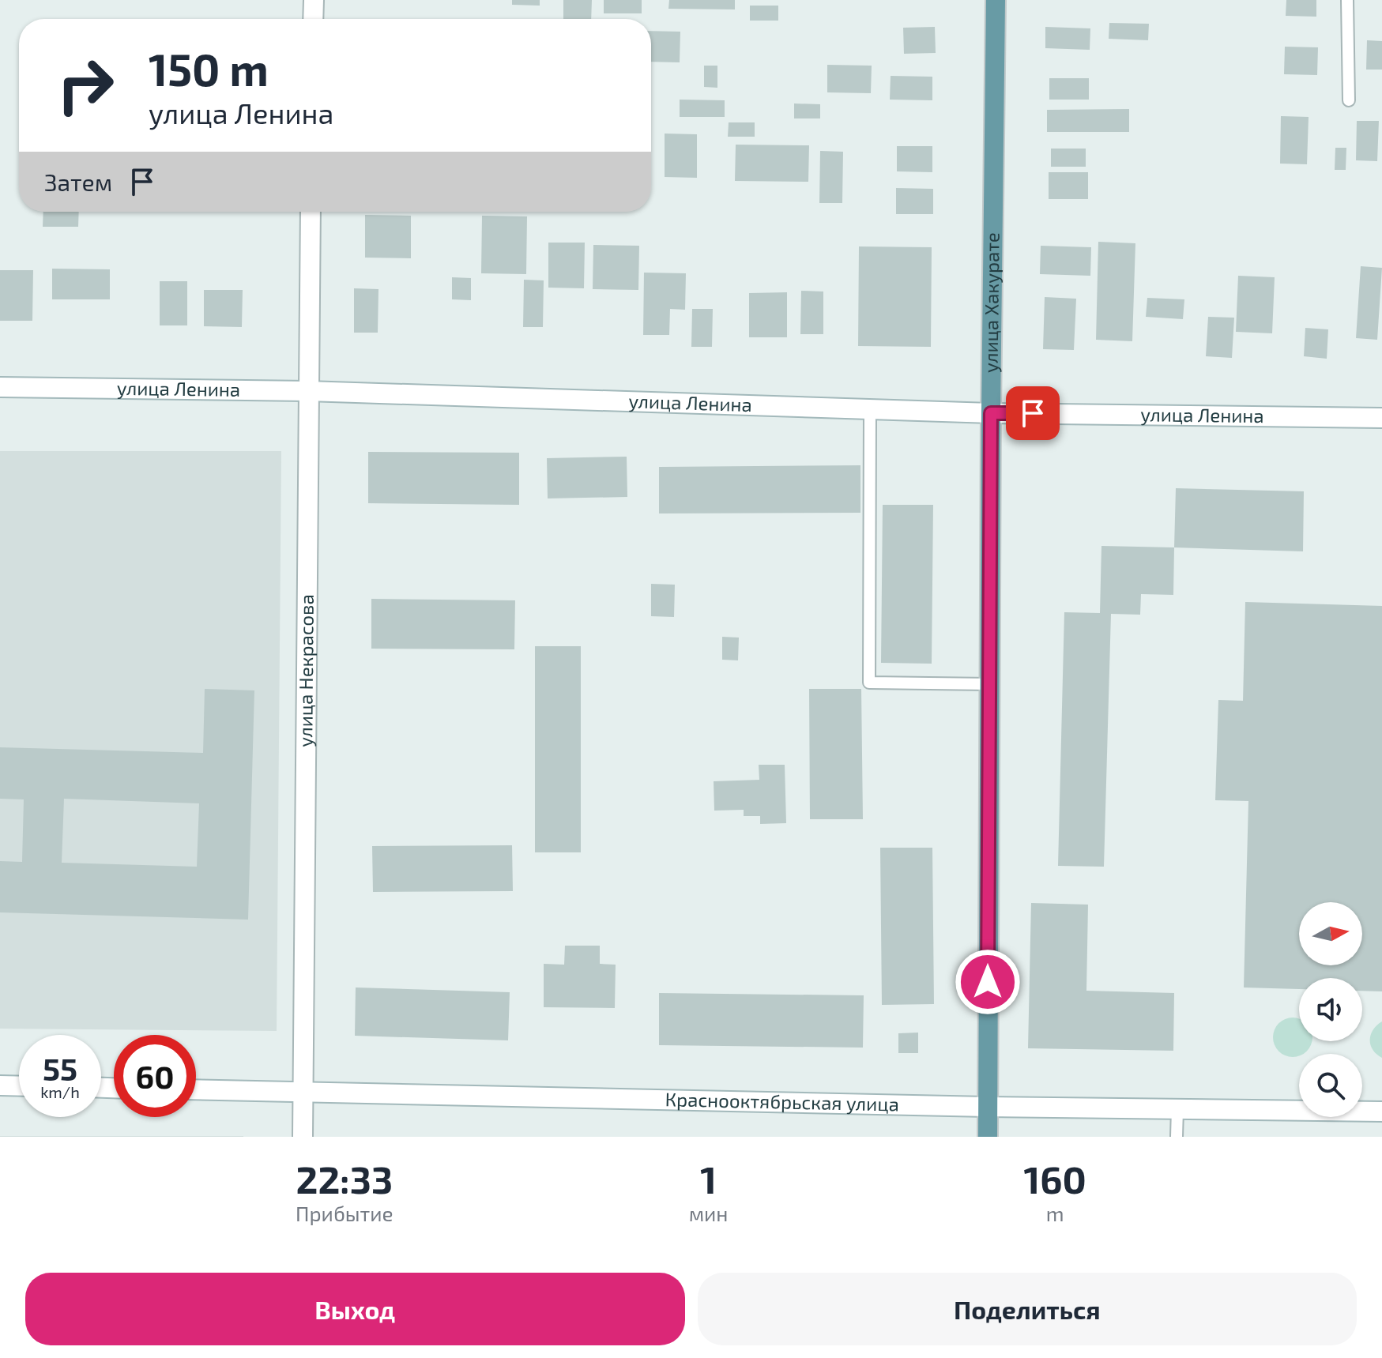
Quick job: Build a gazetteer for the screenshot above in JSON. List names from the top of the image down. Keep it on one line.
{"streets":{"main road":["улица Хакурате"],"street":["улица Ленина","улица Некрасова","Краснооктябрьская улица"]},"crossings":[["улица Хакурате","улица Ленина"],["улица Хакурате","Краснооктябрьская улица"],["улица Ленина","улица Некрасова"],["улица Некрасова","Краснооктябрьская улица"]],"north":"right","page":{"turn":["150 m","улица Ленина"],"then":"Затем","speed":"55 km/h","limit":"60","eta":["22:33","Прибытие","1","мин","160","m"],"buttons":["Выход","Поделиться"]}}
